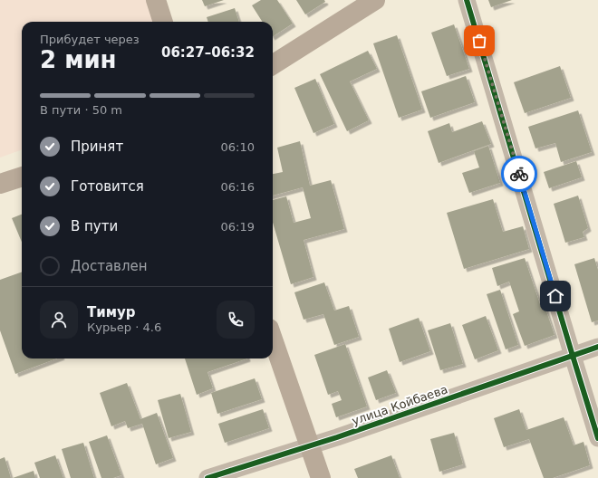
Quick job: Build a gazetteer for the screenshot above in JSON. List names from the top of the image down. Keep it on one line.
{"streets":{"street":["улица Койбаева"]},"page":{"heading":["2 мин","Прибудет через","06:27–06:32"],"panel":["Тимур","Курьер · 4.6"],"bar":"В пути · 50 m","list":[["Принят","06:10"],["Готовится","06:16"],["В пути","06:19"],"Доставлен"]}}
